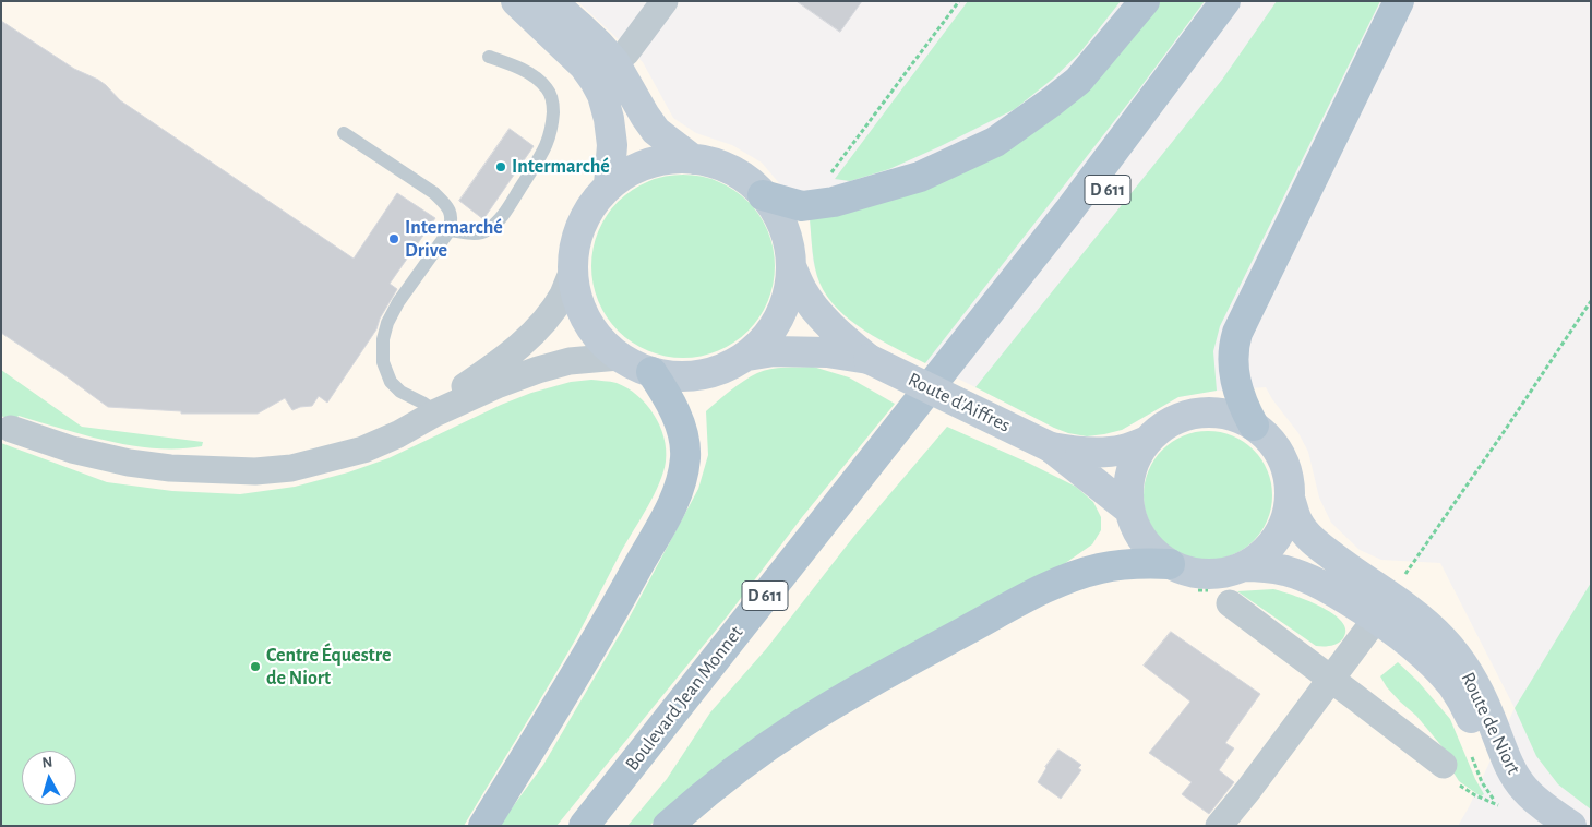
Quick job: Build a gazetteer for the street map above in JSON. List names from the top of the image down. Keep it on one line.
{"streets":{"main road":["D 611","Route d'Aiffres","Boulevard Jean Monnet","Route de Niort"]},"crossings":[["D 611","Boulevard Jean Monnet"]],"places":["Intermarché","Intermarché Drive","Centre Équestre de Niort"],"north":"top"}
